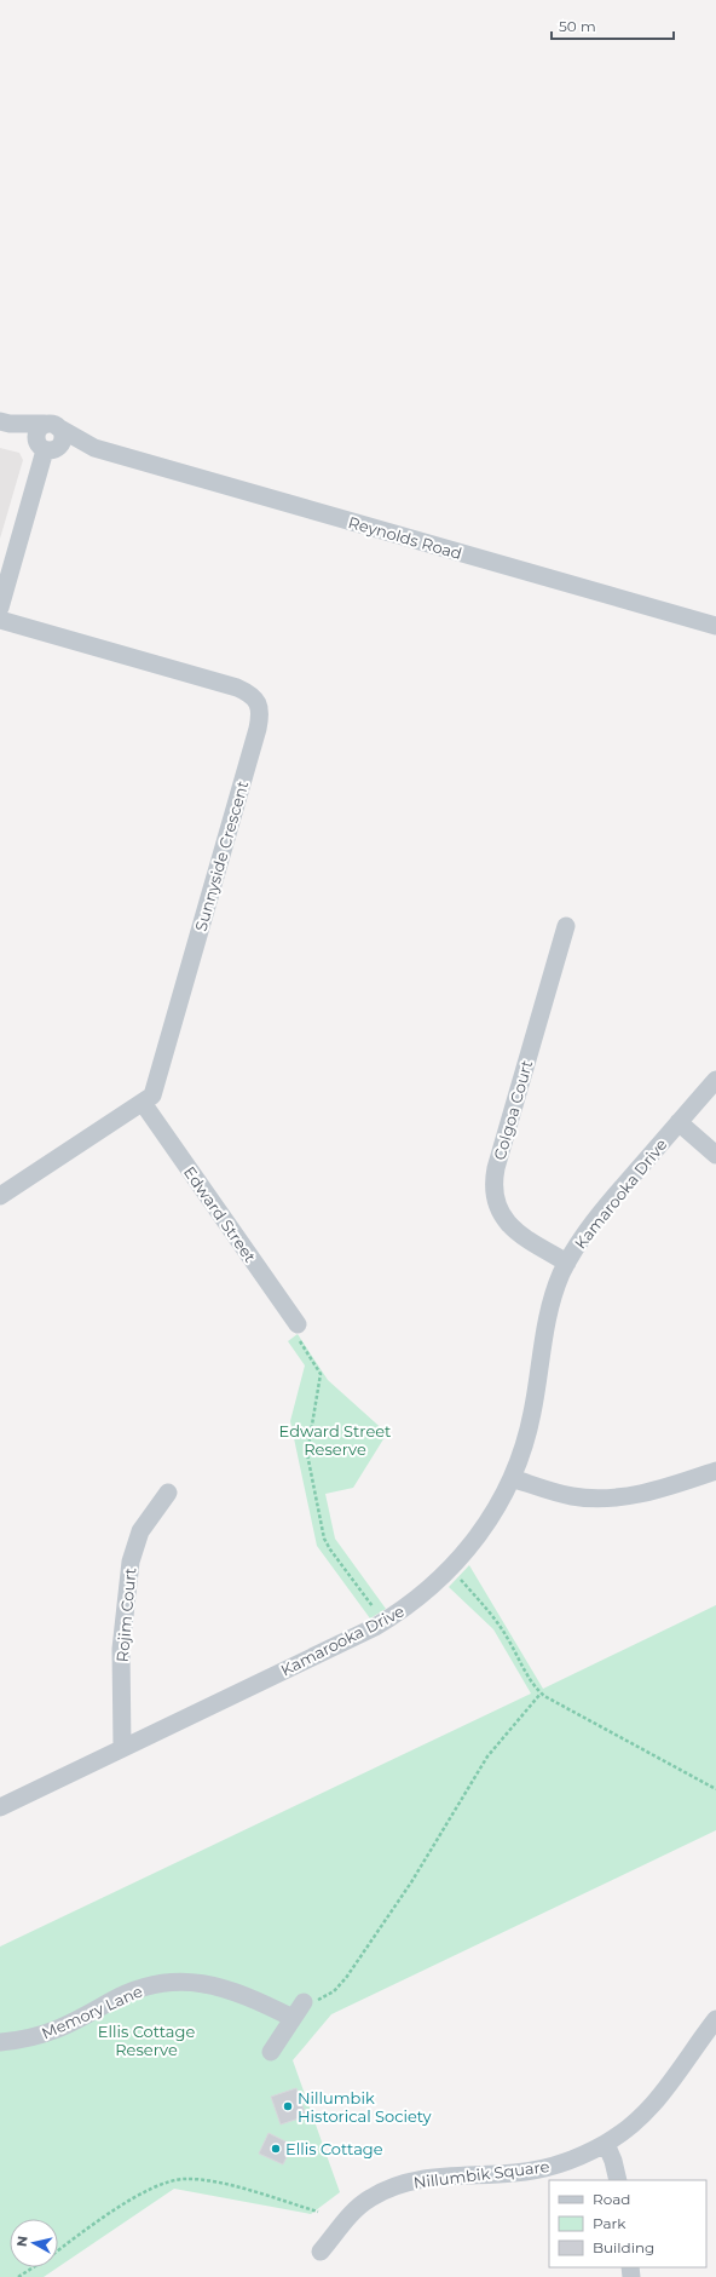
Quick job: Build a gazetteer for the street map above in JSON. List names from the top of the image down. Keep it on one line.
{"streets":{"street":["Reynolds Road","Sunnyside Crescent","Colgoa Court","Kamarooka Drive","Edward Street","Rojim Court","Memory Lane","Nillumbik Square"]},"crossings":[["Sunnyside Crescent","Edward Street"],["Colgoa Court","Kamarooka Drive"],["Kamarooka Drive","Rojim Court"]],"parks":["Edward Street Reserve","Ellis Cottage Reserve"],"places":["Nillumbik Historical Society","Ellis Cottage"],"legend":["Road","Park","Building"],"scale_bar":"50 m","north":"left"}
